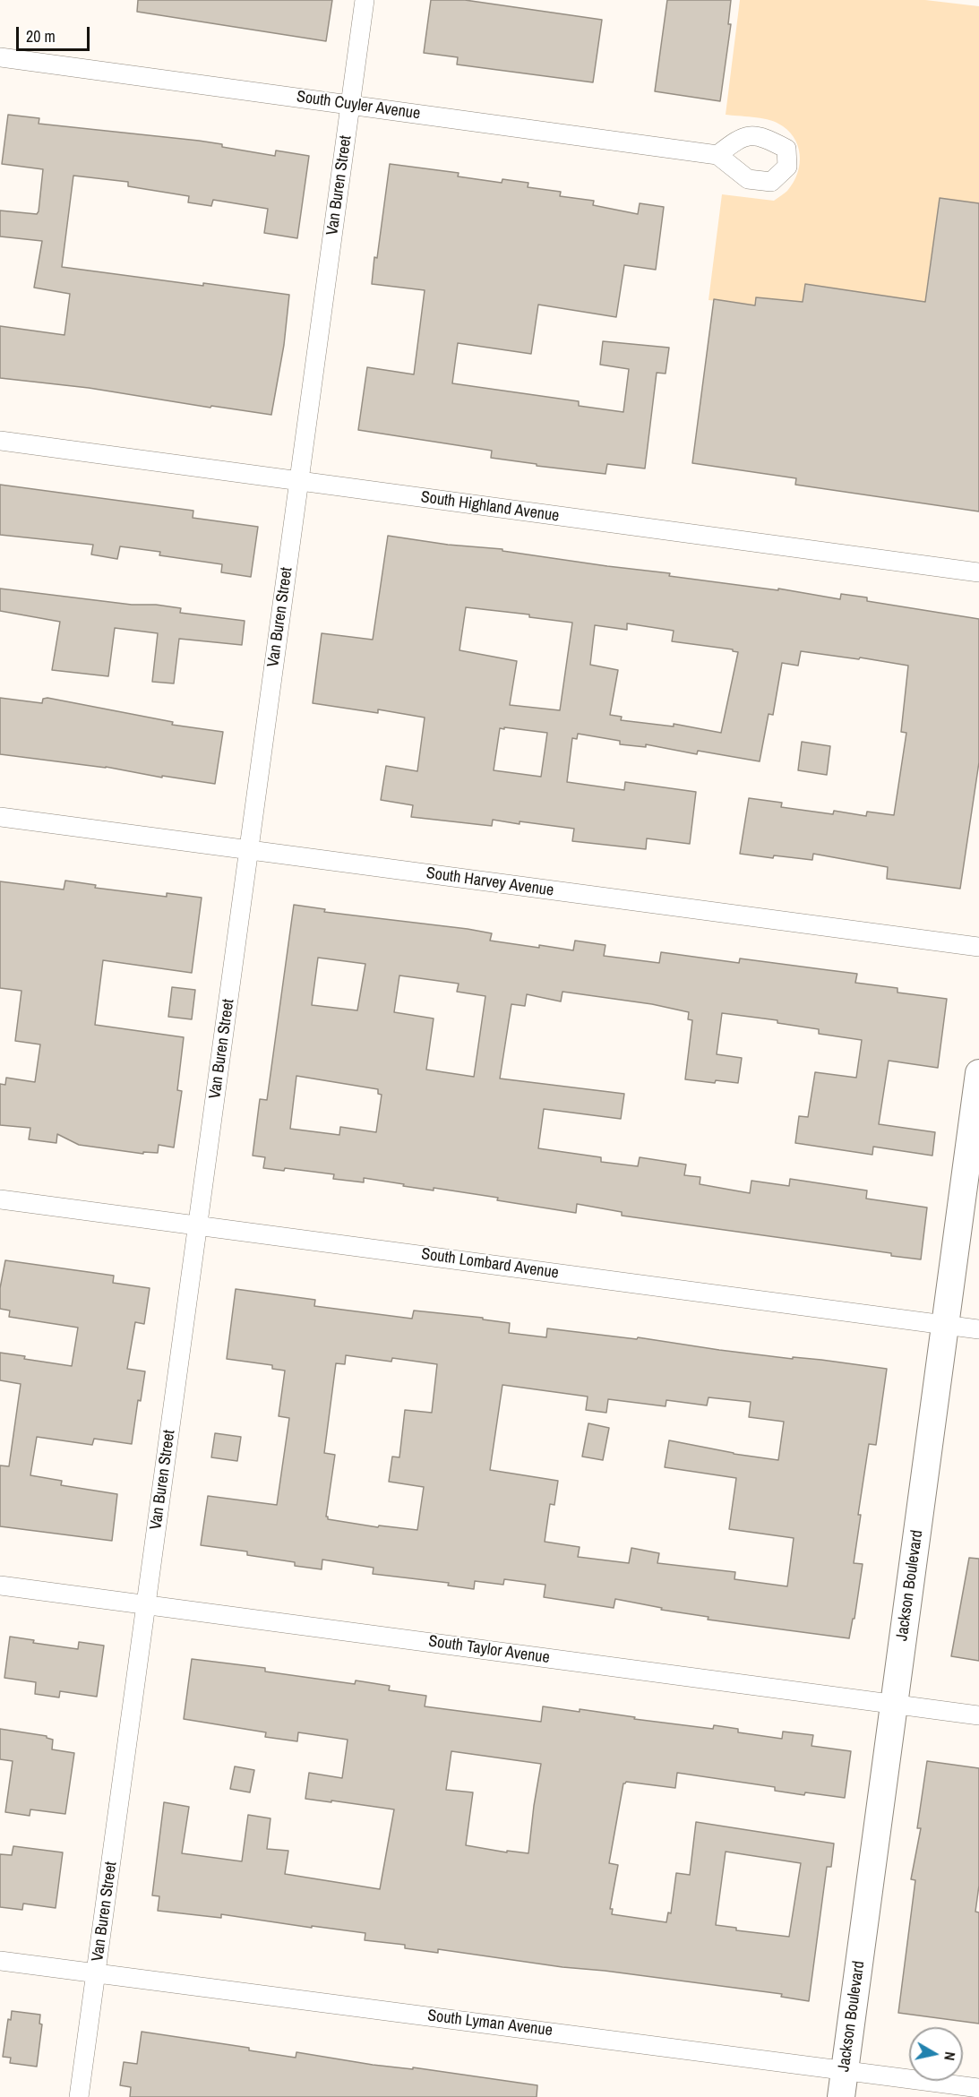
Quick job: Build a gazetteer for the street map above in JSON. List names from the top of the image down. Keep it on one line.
{"streets":{"street":["South Cuyler Avenue","Van Buren Street","South Highland Avenue","South Harvey Avenue","South Lombard Avenue","Jackson Boulevard","South Taylor Avenue","South Lyman Avenue"]},"crossings":[["South Cuyler Avenue","Van Buren Street"],["Van Buren Street","South Highland Avenue"],["Van Buren Street","South Harvey Avenue"],["Van Buren Street","South Lombard Avenue"],["Van Buren Street","South Taylor Avenue"],["Van Buren Street","South Lyman Avenue"],["South Lombard Avenue","Jackson Boulevard"],["Jackson Boulevard","South Taylor Avenue"],["Jackson Boulevard","South Lyman Avenue"]],"scale_bar":"20 m","north":"right"}
